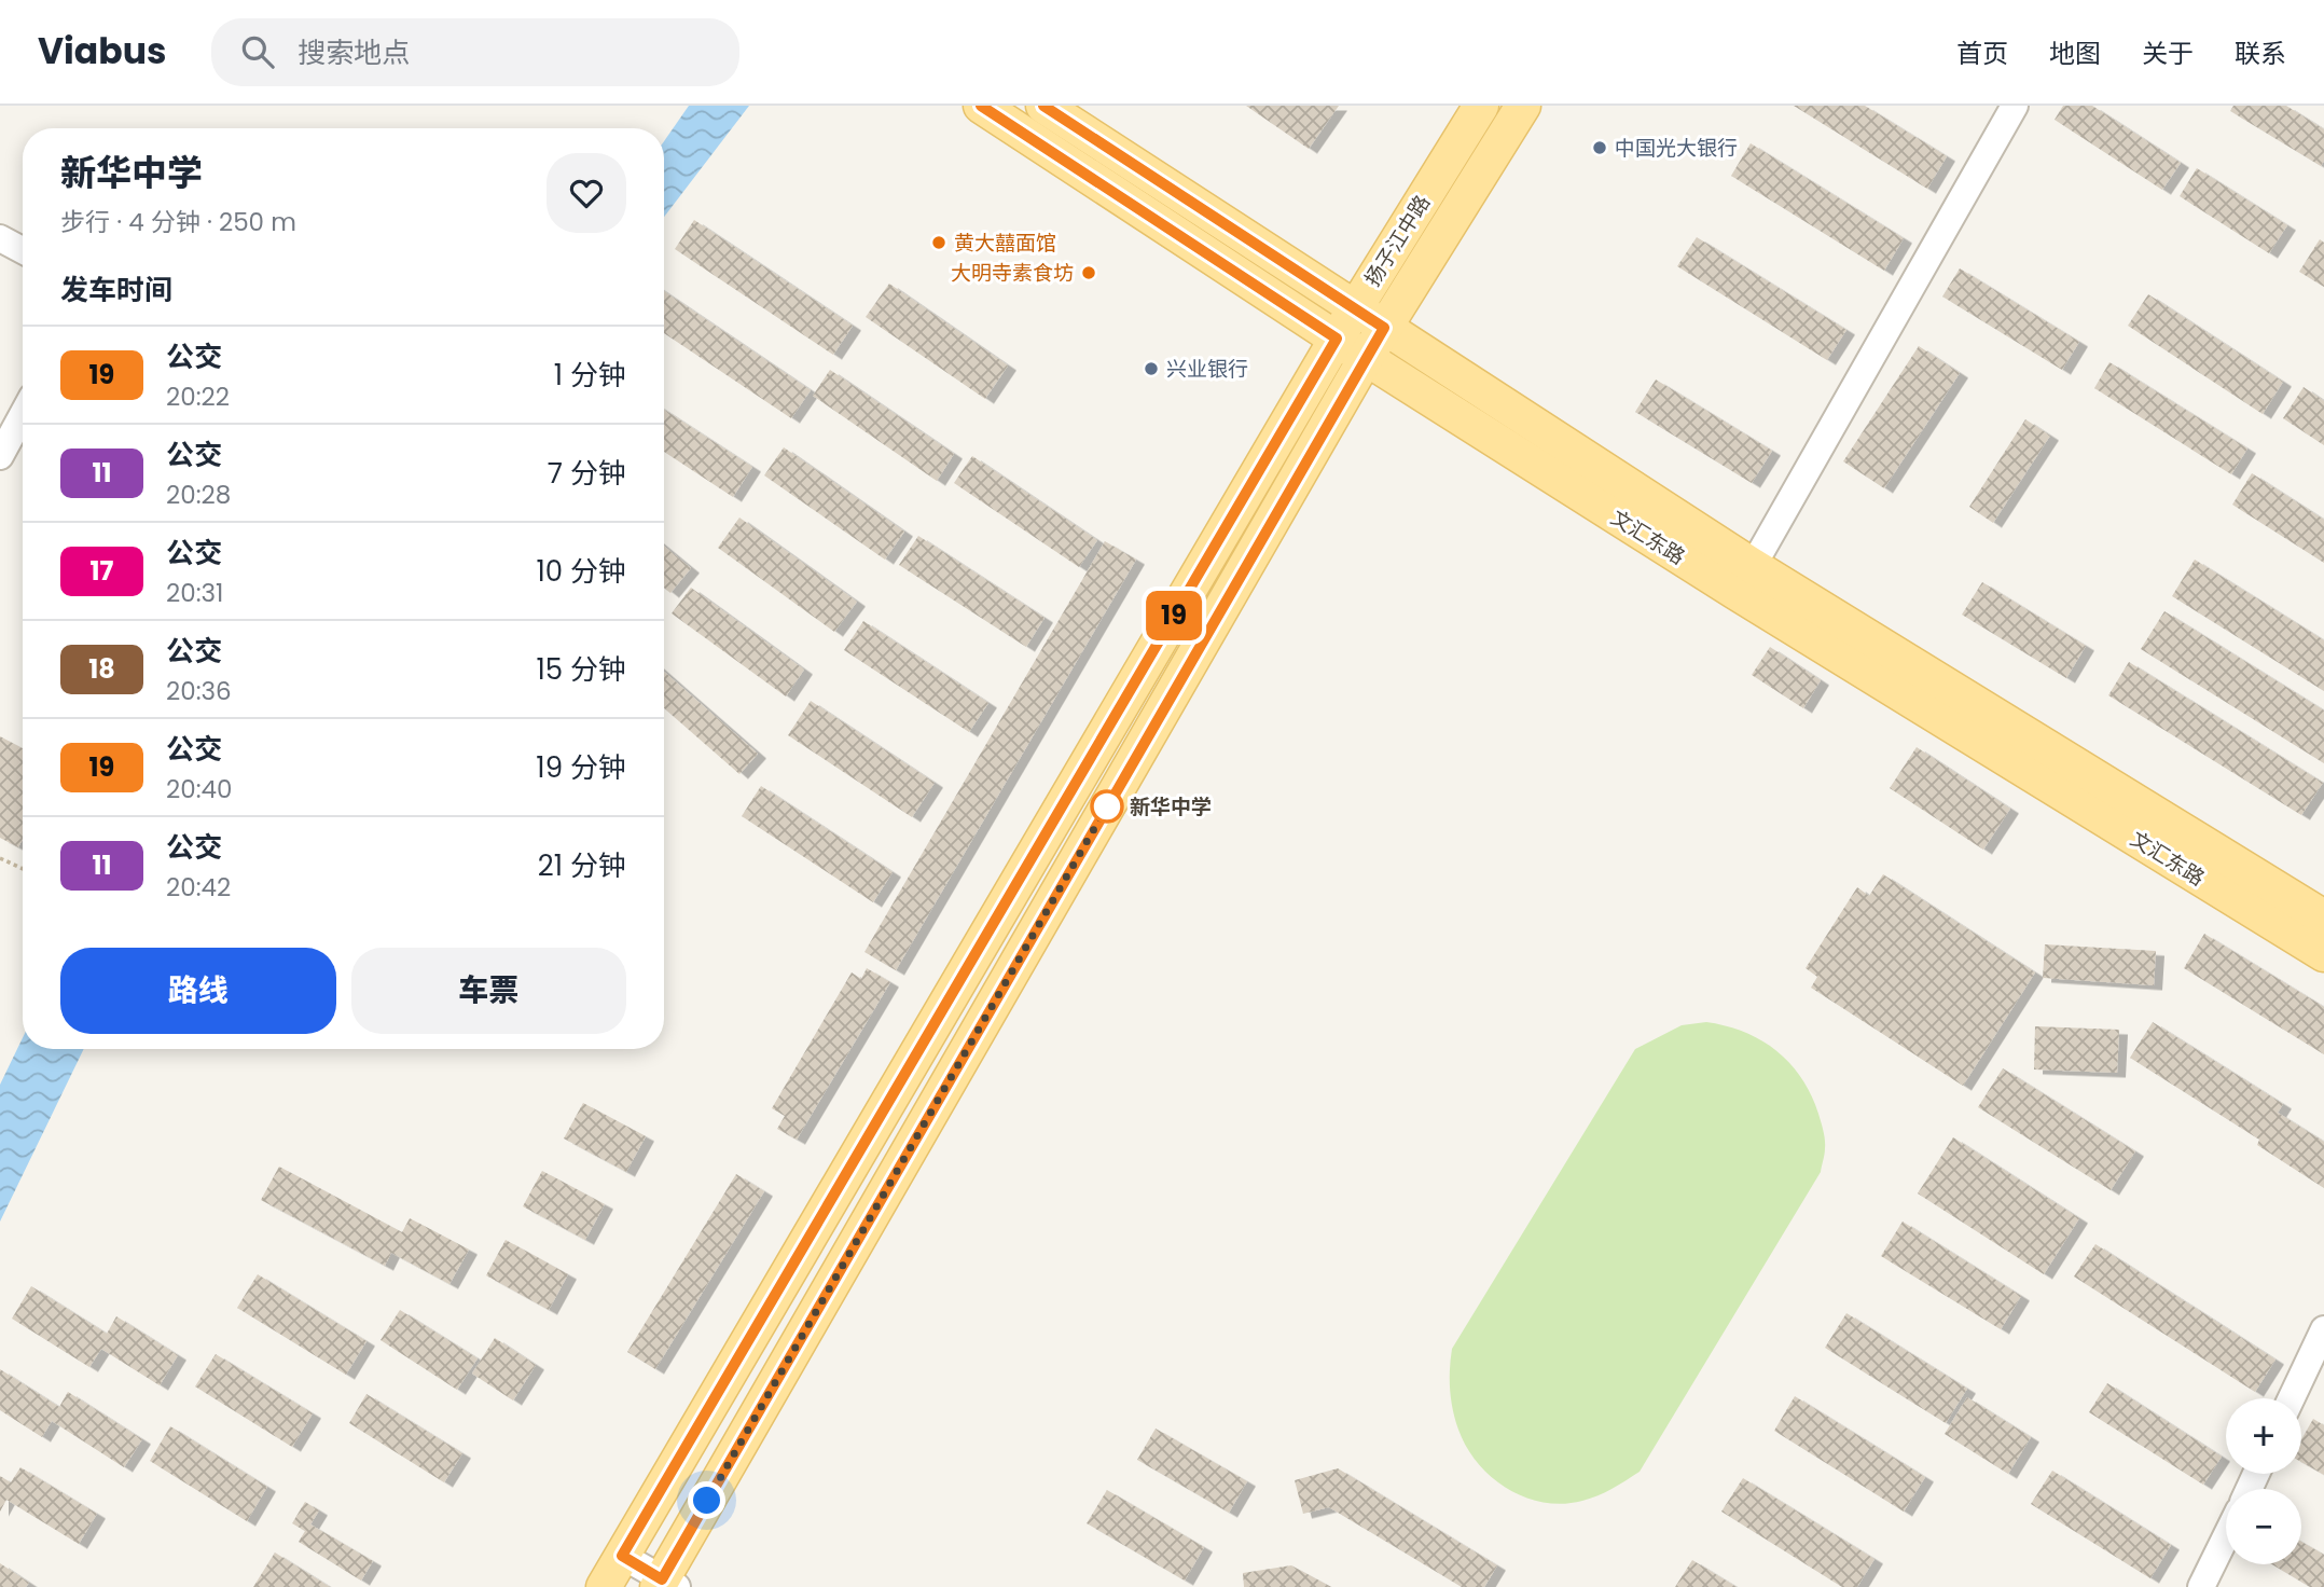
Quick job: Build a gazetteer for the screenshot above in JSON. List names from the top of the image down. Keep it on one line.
{"streets":{"main road":["扬子江中路","文汇东路"]},"crossings":[["扬子江中路","文汇东路"]],"places":["中国光大银行","黄大囍面馆","大明寺素食坊","兴业银行","新华中学"],"lines":["bus line 19"],"page":{"header":"Viabus","search":"搜索地点","nav":["首页","地图","关于","联系"],"on_map":"19","heading":[["新华中学","步行 · 4 分钟 · 250 m"],"发车时间"],"list":[{"mark":"19","name":"公交","note":"20:22","value":"1 分钟"},{"mark":"11","name":"公交","note":"20:28","value":"7 分钟"},{"mark":"17","name":"公交","note":"20:31","value":"10 分钟"},{"mark":"18","name":"公交","note":"20:36","value":"15 分钟"},{"mark":"19","name":"公交","note":"20:40","value":"19 分钟"},{"mark":"11","name":"公交","note":"20:42","value":"21 分钟"}],"buttons":["路线","车票"],"map_buttons":["+","−"]}}
